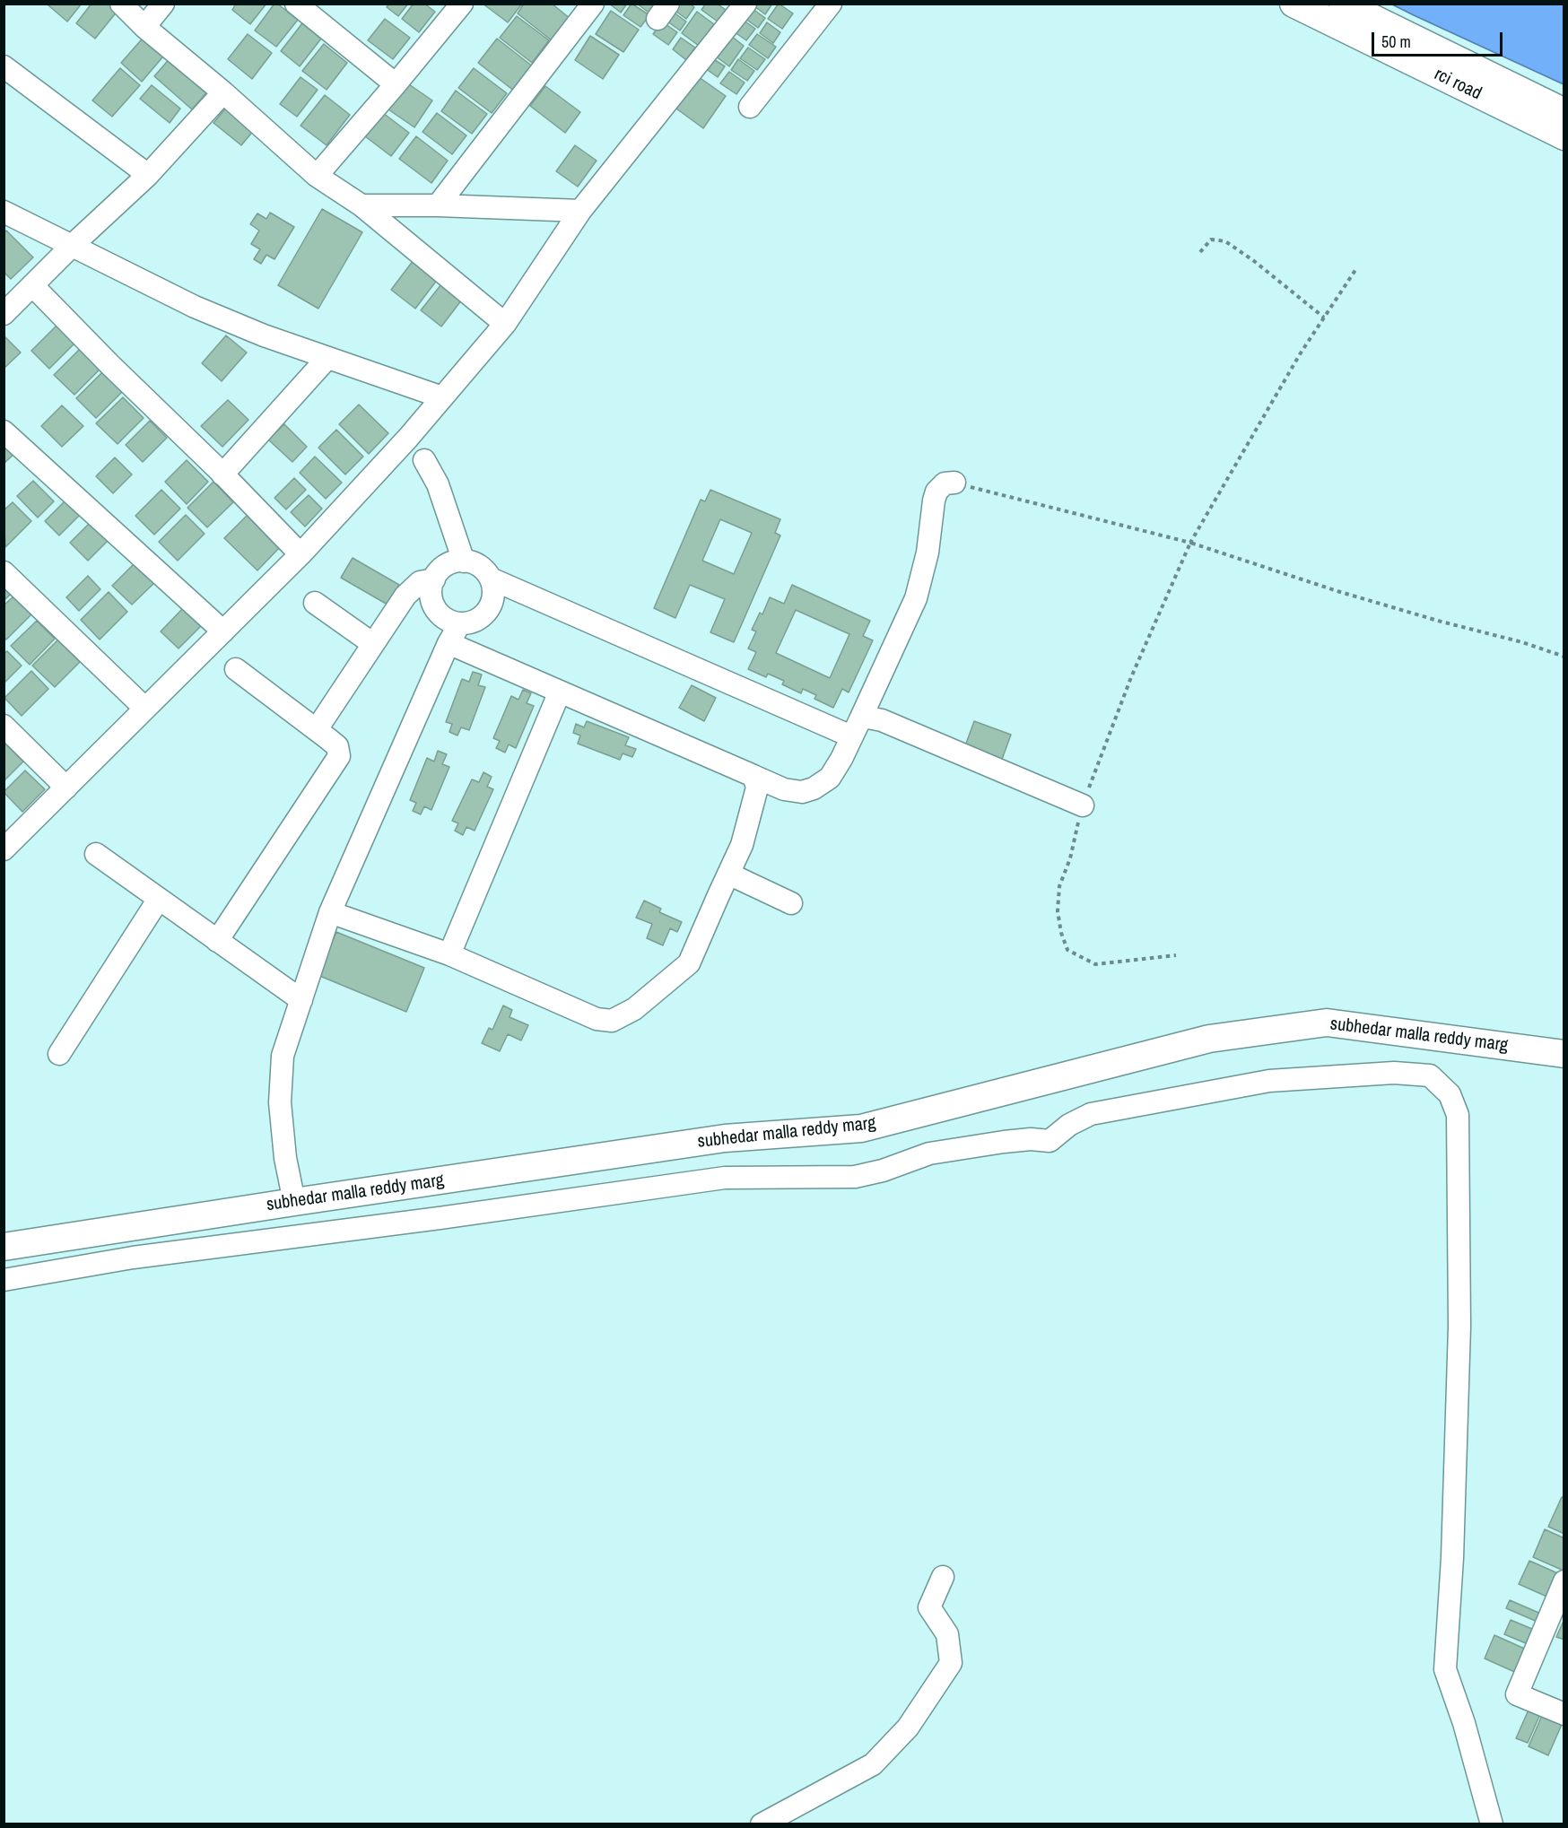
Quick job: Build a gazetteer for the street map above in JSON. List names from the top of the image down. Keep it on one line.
{"streets":{"main road":["rci road","subhedar malla reddy marg"]},"scale_bar":"50 m"}
